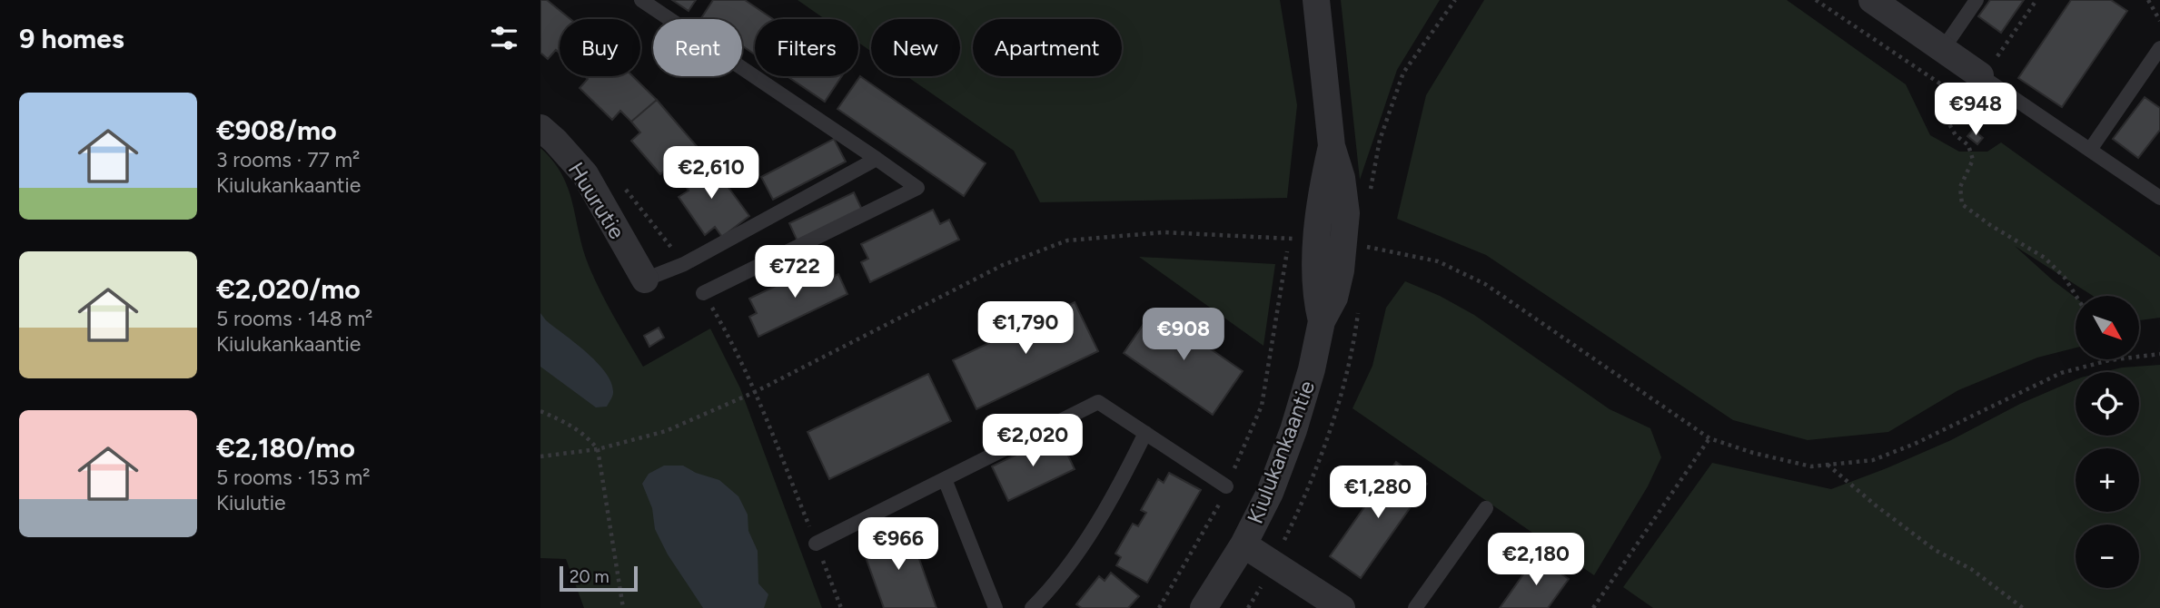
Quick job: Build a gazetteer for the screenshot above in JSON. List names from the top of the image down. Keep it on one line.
{"streets":{"street":["Huurutie","Kiulukankaantie"]},"scale_bar":"20 m","north":"bottom right","page":{"heading":"9 homes","chip":["Buy","Rent","Filters","New","Apartment"],"list":[{"name":"€908/mo","note":"3 rooms · 77 m² · Kiulukankaantie"},{"name":"€2,020/mo","note":"5 rooms · 148 m² · Kiulukankaantie"},{"name":"€2,180/mo","note":"5 rooms · 153 m² · Kiulutie"}],"price":["€948","€2,610","€722","€1,790","€908","€2,020","€1,280","€966","€2,180"],"map_buttons":["+","−"],"scale":"20 m"}}
